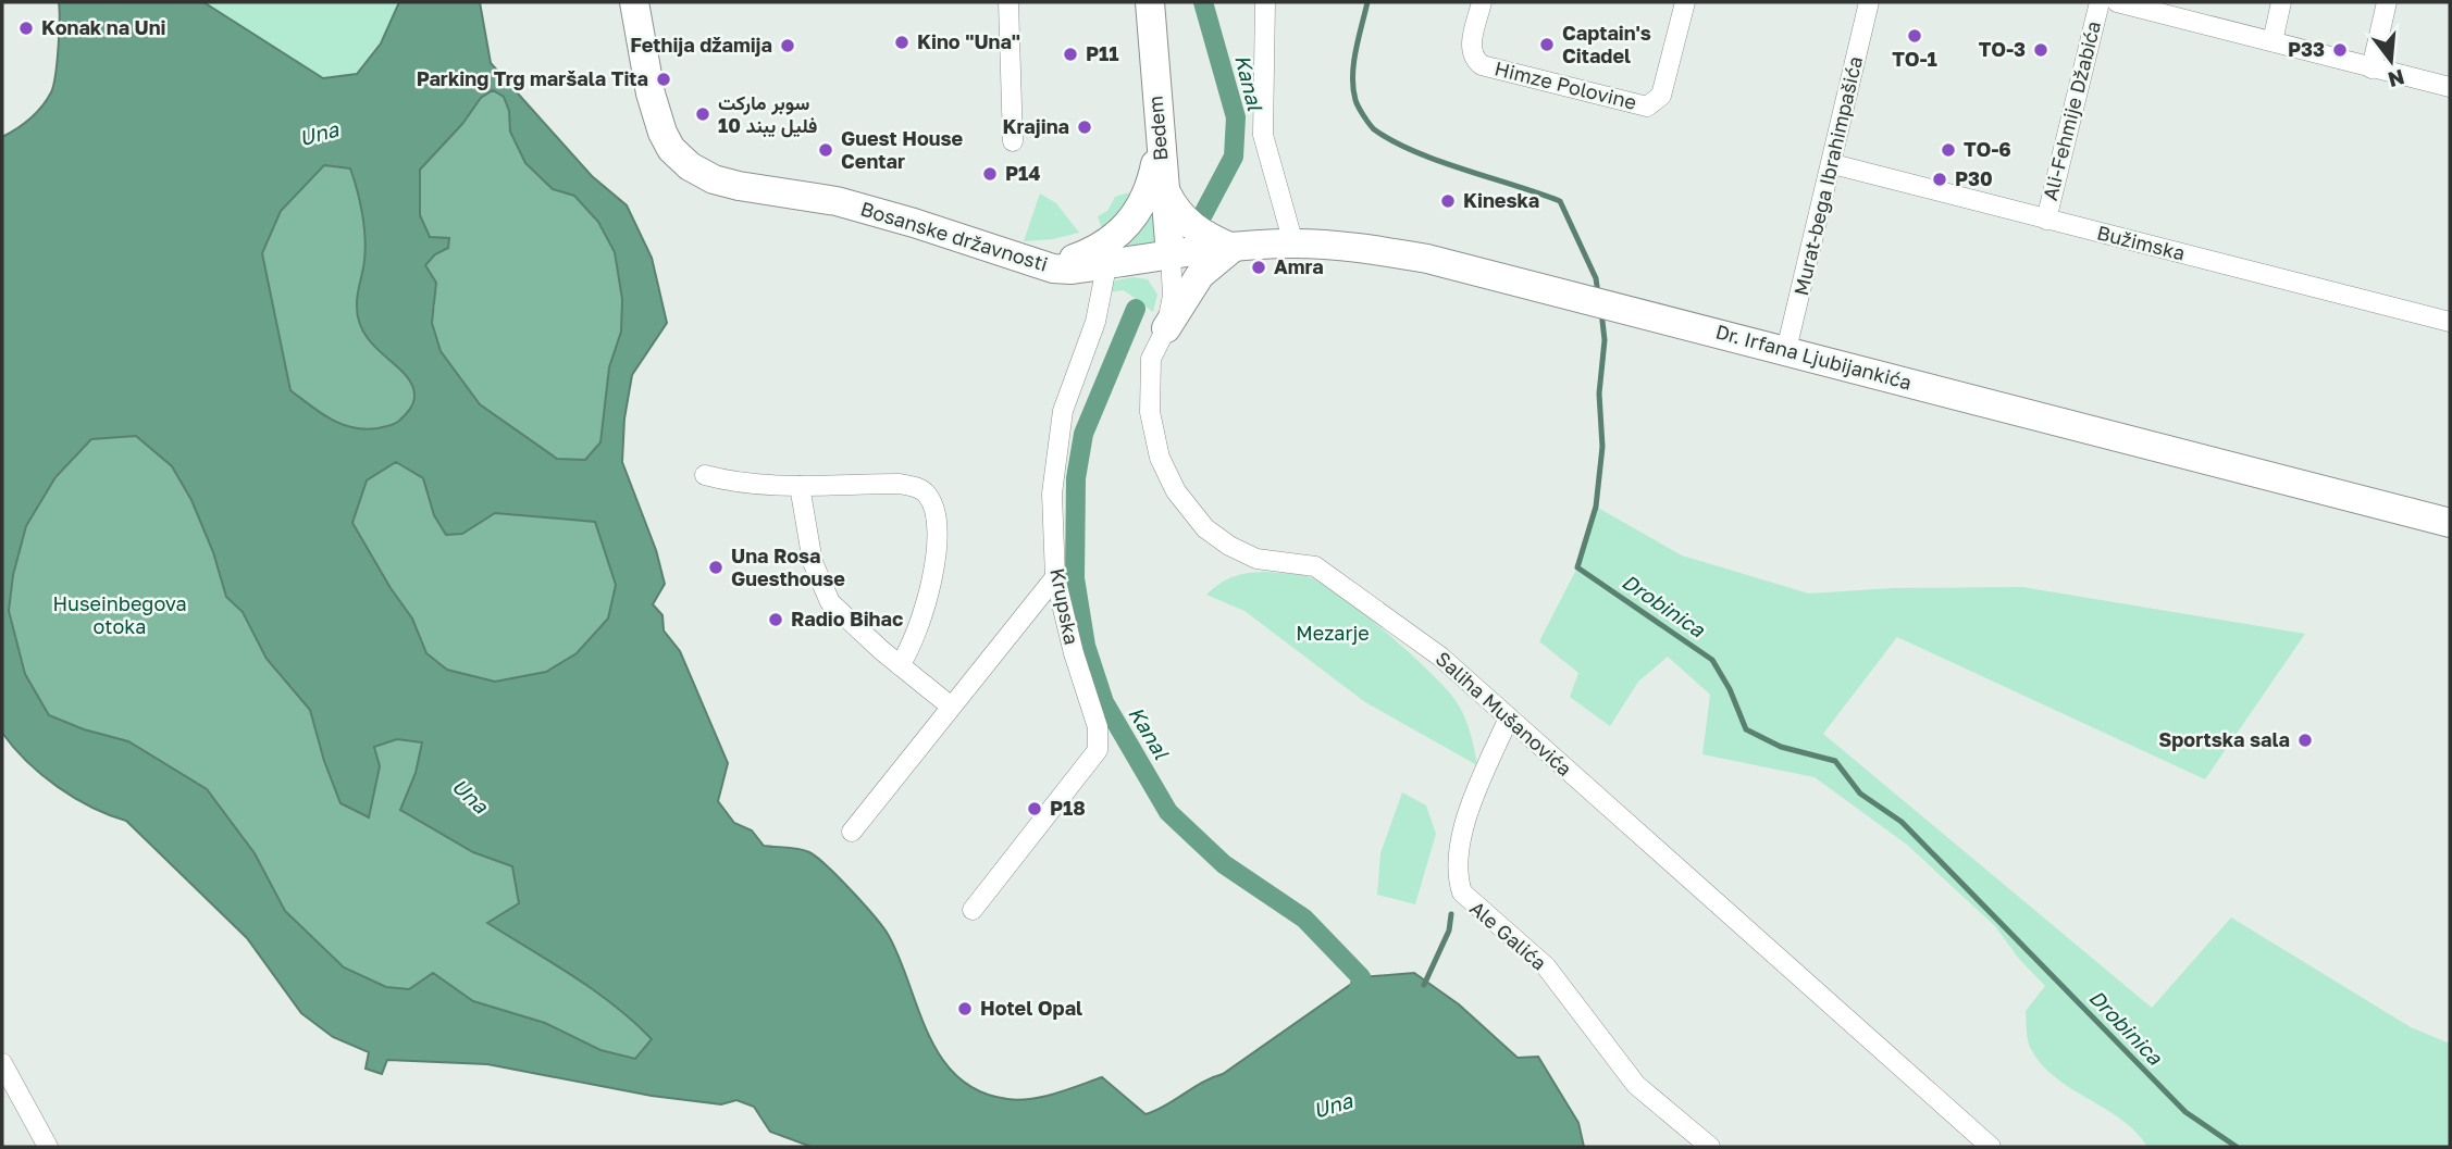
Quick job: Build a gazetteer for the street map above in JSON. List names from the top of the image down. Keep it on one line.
{"streets":{"main road":["Bedem","Bosanske državnosti","Dr. Irfana Ljubijankića"],"street":["Himze Polovine","Ali-Fehmije Džabića","Murat-bega Ibrahimpašića","Bužimska","Krupska","Saliha Mušanovića","Ale Galića"]},"crossings":[["Ali-Fehmije Džabića","Bužimska"],["Bedem","Bosanske državnosti"],["Bedem","Dr. Irfana Ljubijankića"],["Bedem","Saliha Mušanovića"],["Murat-bega Ibrahimpašića","Bužimska"],["Murat-bega Ibrahimpašića","Dr. Irfana Ljubijankića"],["Bosanske državnosti","Dr. Irfana Ljubijankića"],["Bosanske državnosti","Krupska"],["Bosanske državnosti","Saliha Mušanovića"],["Dr. Irfana Ljubijankića","Saliha Mušanovića"],["Saliha Mušanovića","Ale Galića"]],"water":["Kanal","Una","Drobinica"],"parks":["Huseinbegova otoka","Mezarje"],"places":["Konak na Uni","TO-1","Kino \"Una\"","Captain's Citadel","Fethija džamija","TO-3","P33","P11","Parking Trg maršala Tita","سوبر ماركت 10 فليل يبند","Krajina","Guest House Centar","TO-6","P14","P30","Kineska","Amra","Una Rosa Guesthouse","Radio Bihac","Sportska sala","P18","Hotel Opal"],"north":"bottom"}
